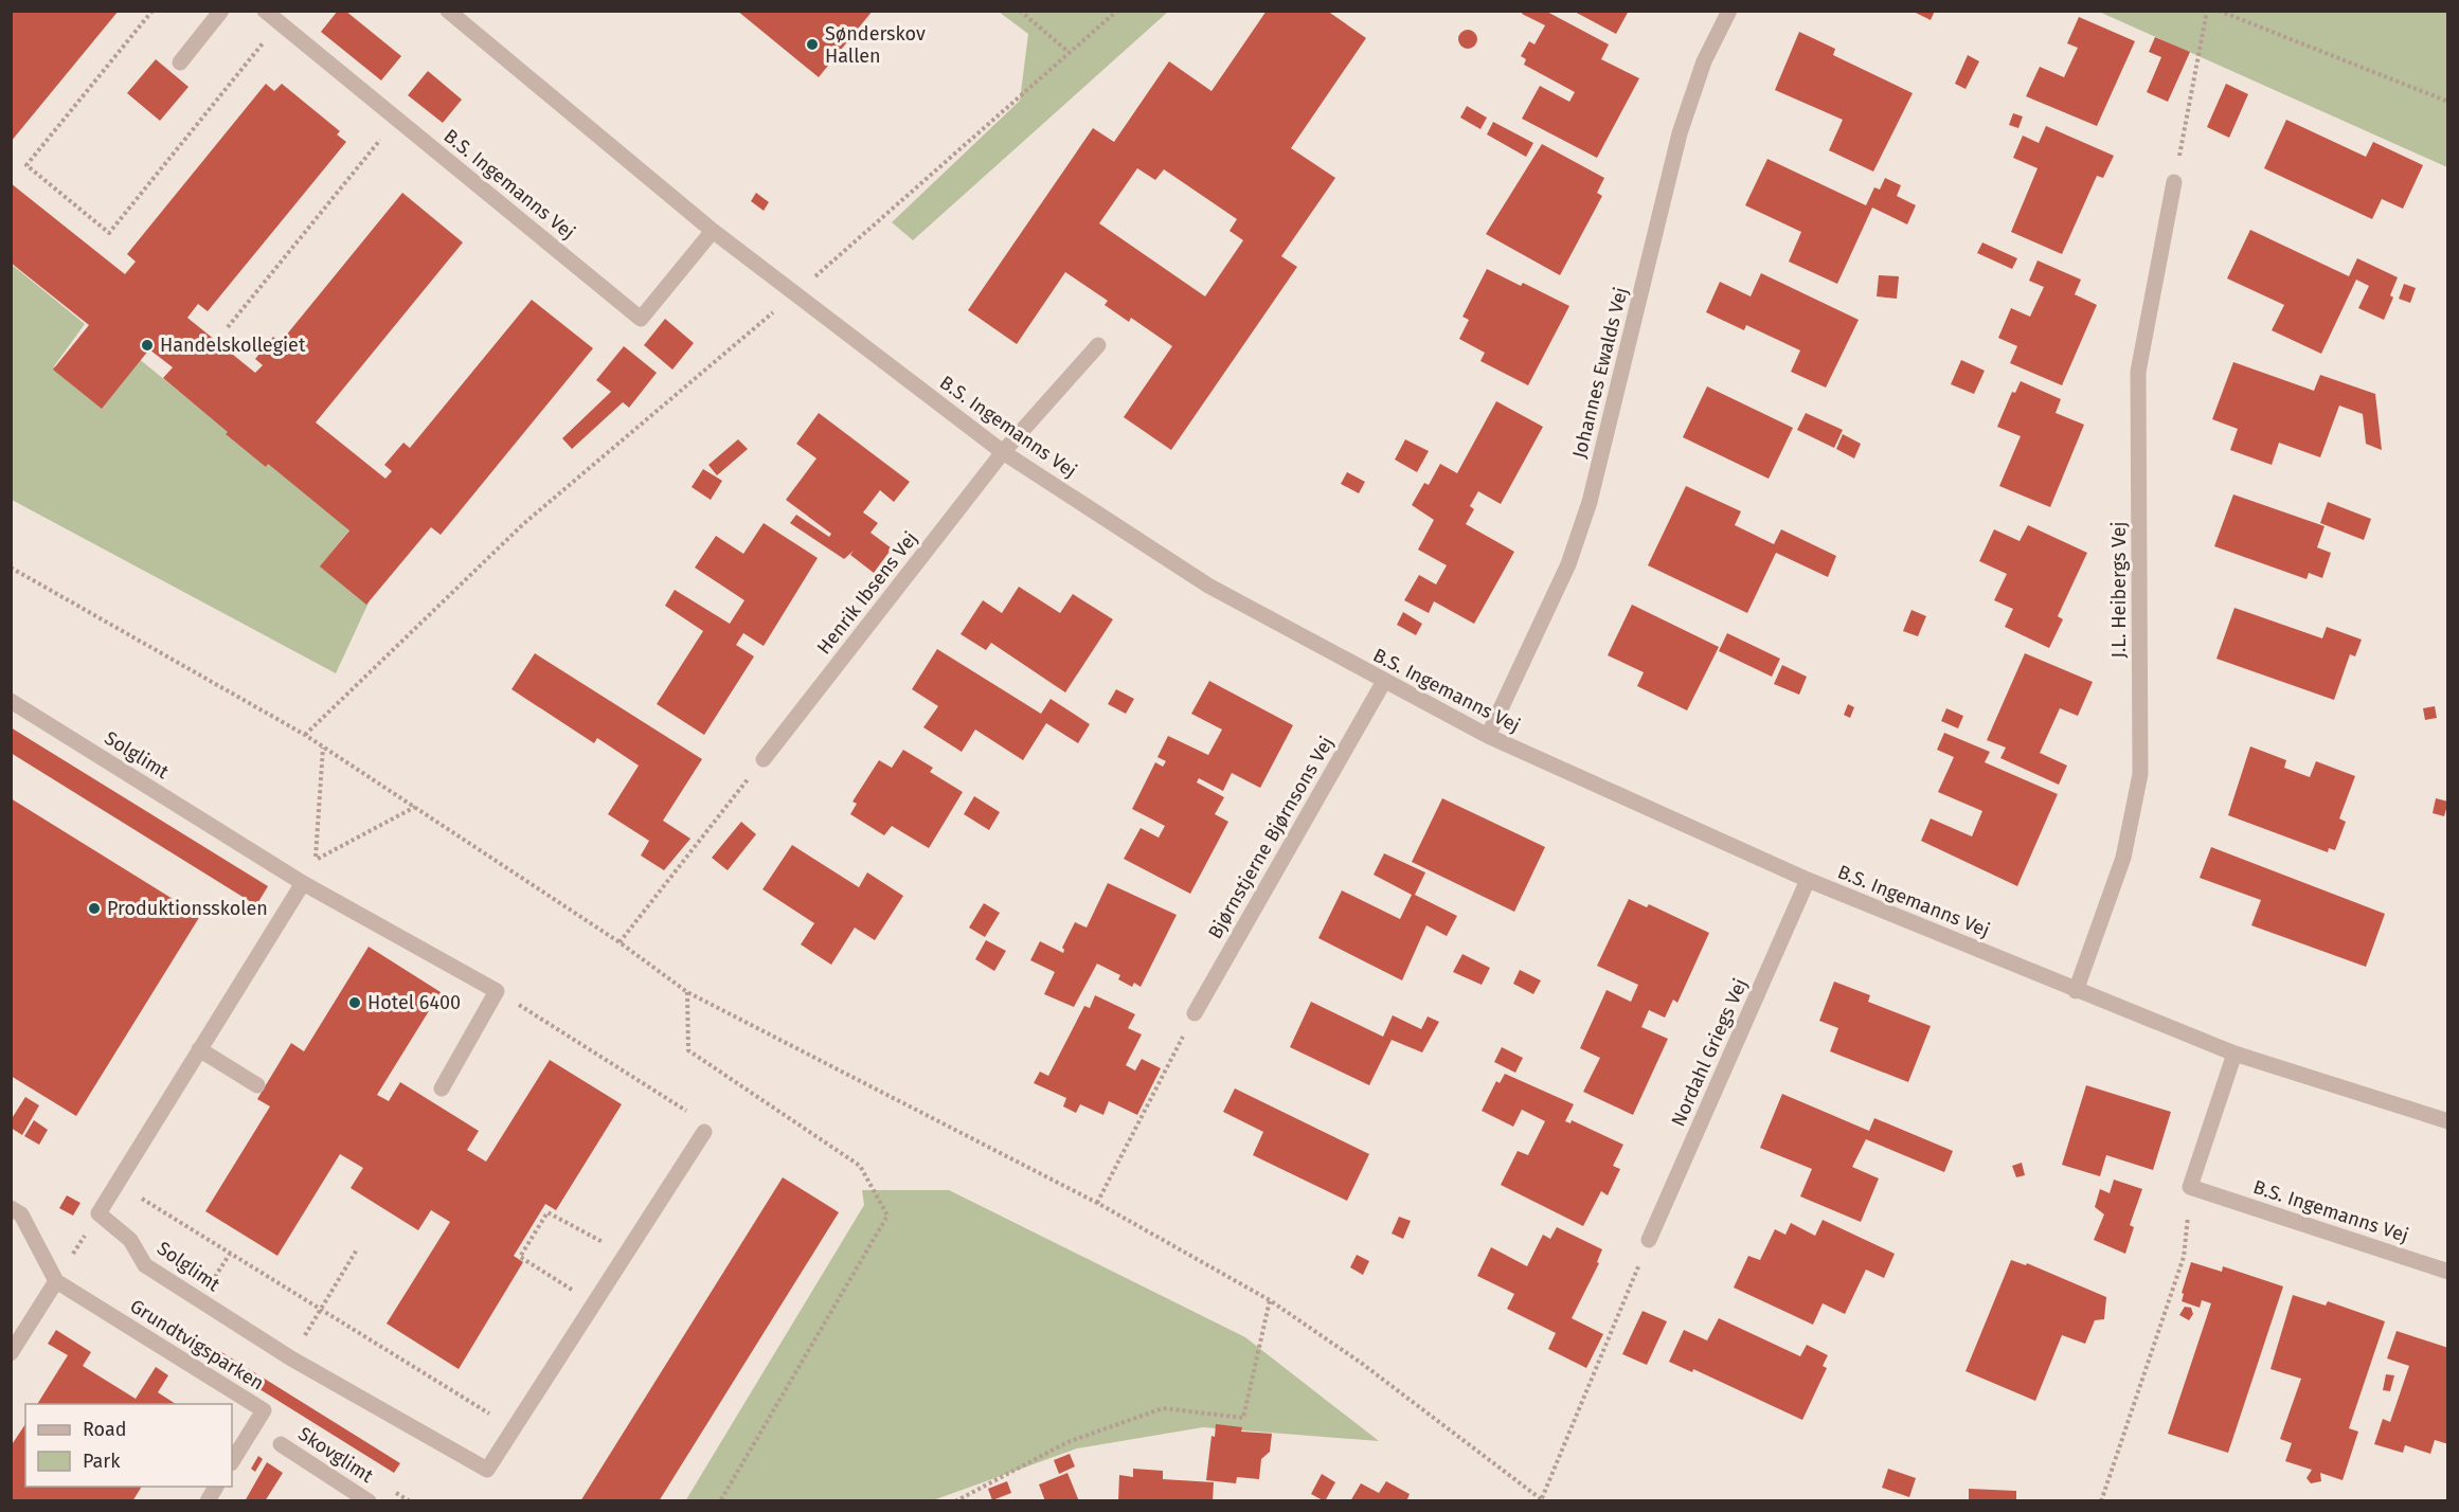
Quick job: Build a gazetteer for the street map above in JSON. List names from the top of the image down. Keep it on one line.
{"streets":{"street":["B.S. Ingemanns Vej","Johannes Ewalds Vej","J.L. Heibergs Vej","Henrik Ibsens Vej","Solglimt","Bjørnstjerne Bjørnsons Vej","Nordahl Griegs Vej","Grundtvigsparken","Skovglimt"]},"crossings":[["B.S. Ingemanns Vej","Johannes Ewalds Vej"],["B.S. Ingemanns Vej","J.L. Heibergs Vej"],["B.S. Ingemanns Vej","Henrik Ibsens Vej"],["B.S. Ingemanns Vej","Bjørnstjerne Bjørnsons Vej"],["B.S. Ingemanns Vej","Nordahl Griegs Vej"]],"places":["Sønderskov Hallen","Handelskollegiet","Produktionsskolen","Hotel 6400"],"legend":["Road","Park"]}
